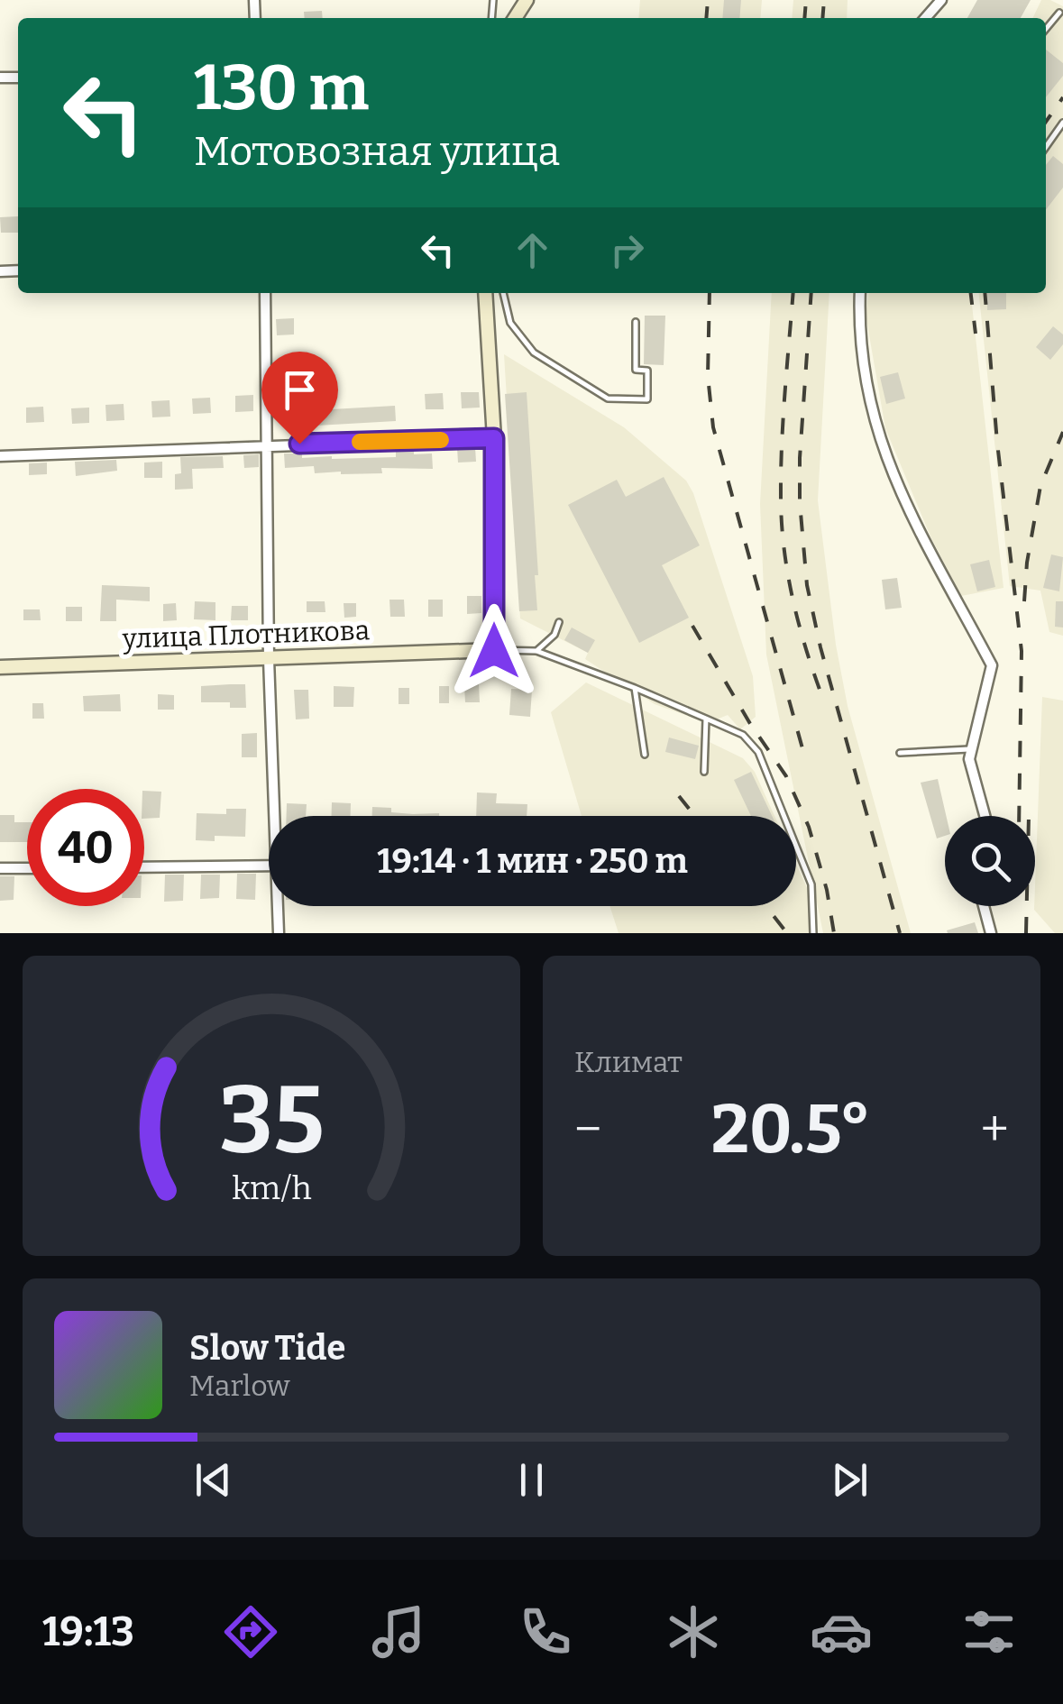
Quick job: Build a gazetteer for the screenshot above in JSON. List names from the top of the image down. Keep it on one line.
{"streets":{"street":["улица Плотникова"]},"page":{"turn":["130 m","Мотовозная улица"],"limit":"40","trip":"19:14 · 1 мин · 250 m","tile":"Климат","heat":["−","20.5°","+"],"song":["Slow Tide","Marlow"],"tabs":"19:13","gauge":["35","km/h"]}}
